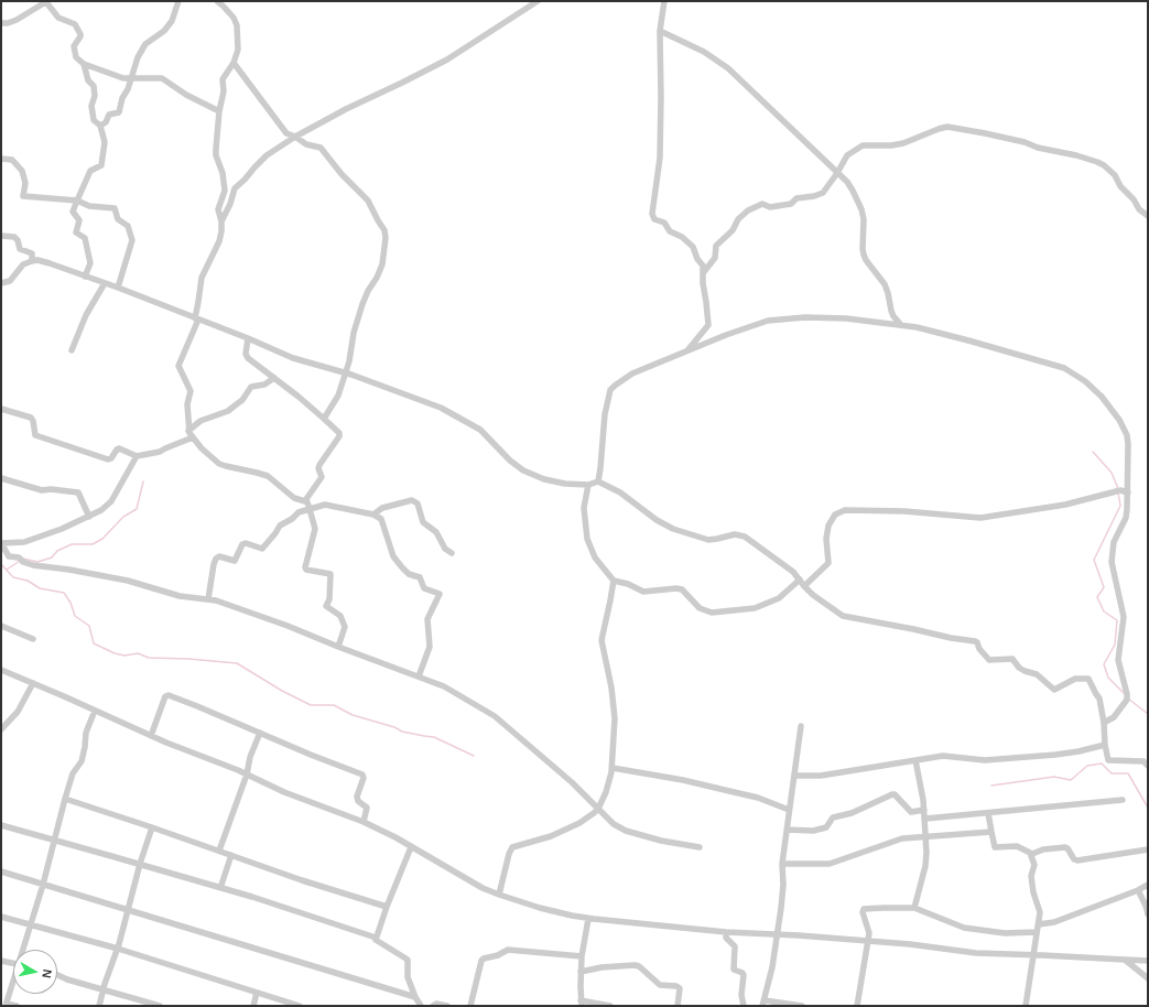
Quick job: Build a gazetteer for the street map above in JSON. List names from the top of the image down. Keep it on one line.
{"north":"right"}
